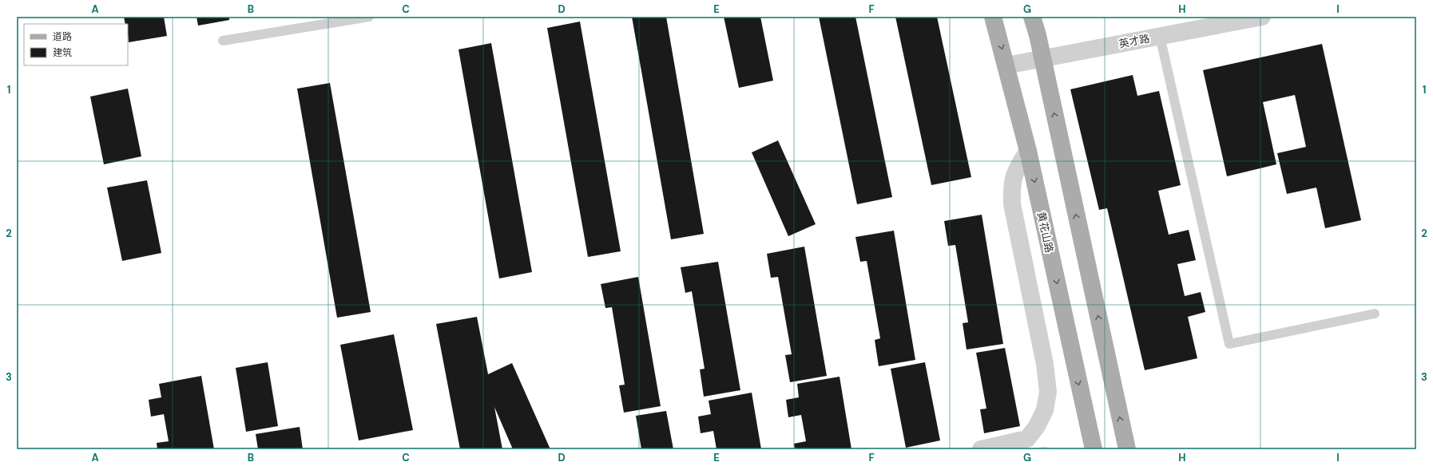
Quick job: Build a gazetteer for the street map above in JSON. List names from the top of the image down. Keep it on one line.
{"streets":{"main road":["黄花山路"],"street":["英才路"]},"crossings":[["英才路","黄花山路"]],"legend":["道路","建筑"],"grid":{"columns":["A","B","C","D","E","F","G","H","I"],"rows":["1","2","3"]}}
